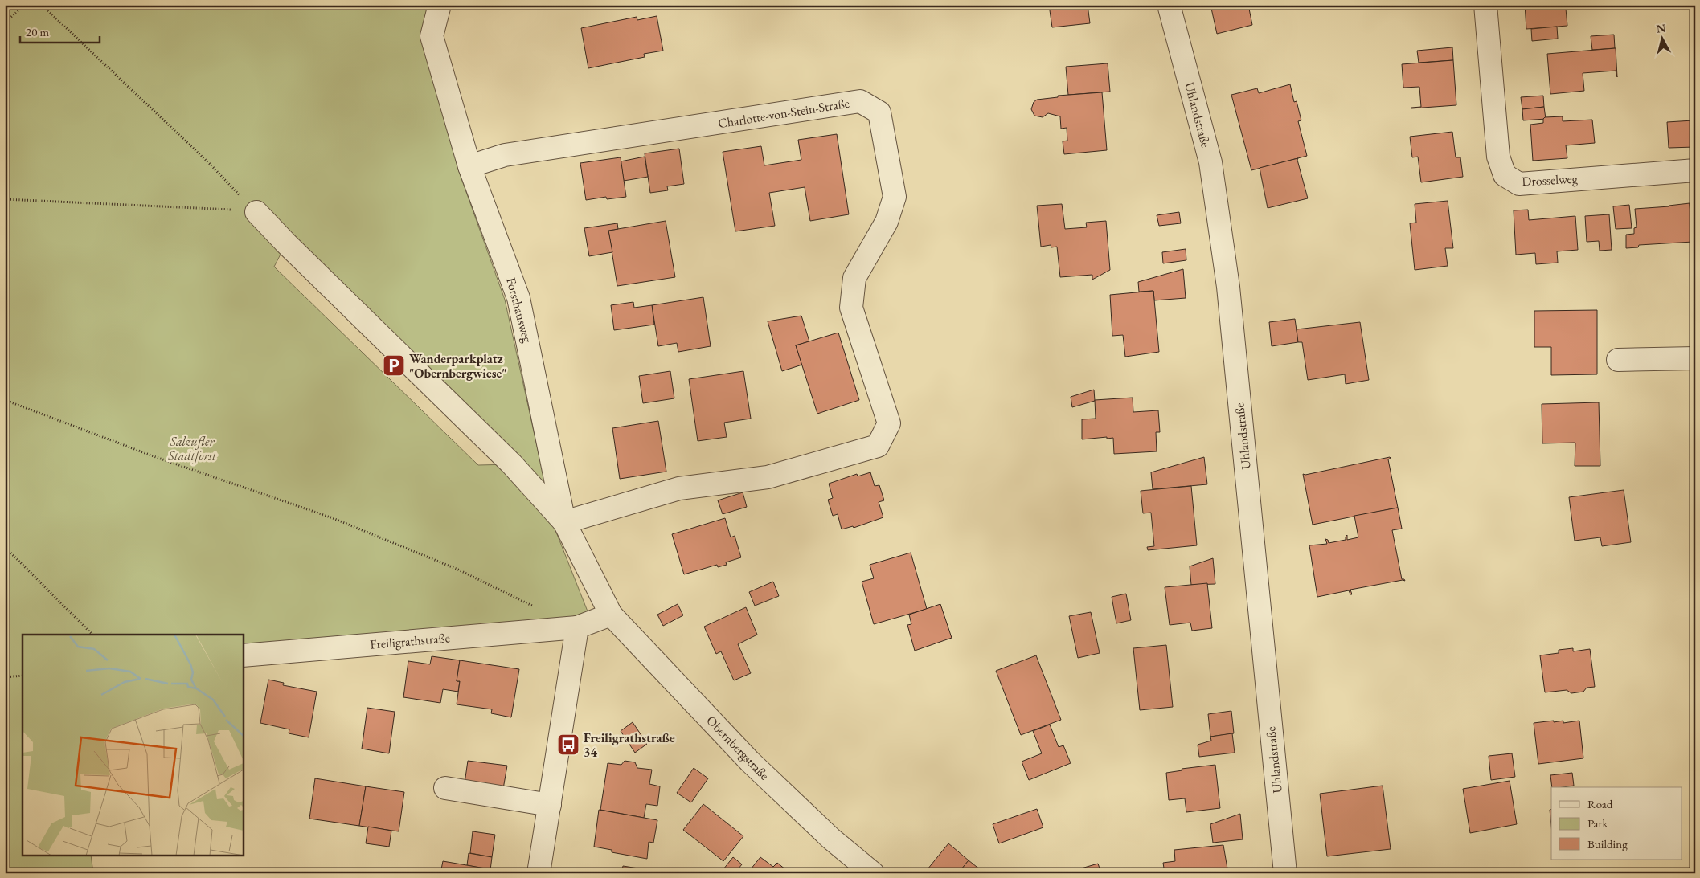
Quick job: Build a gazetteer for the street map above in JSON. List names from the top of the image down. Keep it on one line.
{"streets":{"street":["Charlotte-von-Stein-Straße","Uhlandstraße","Drosselweg","Forsthausweg","Freiligrathstraße","Obernbergstraße"]},"crossings":[["Charlotte-von-Stein-Straße","Forsthausweg"],["Forsthausweg","Freiligrathstraße"],["Forsthausweg","Obernbergstraße"],["Freiligrathstraße","Obernbergstraße"]],"parks":["Salzufler Stadtforst"],"places":{"parking":["Wanderparkplatz \"Obernbergwiese\""],"bus stop":["Freiligrathstraße 34"]},"legend":["Road","Park","Building"],"scale_bar":"20 m","north":"top"}
